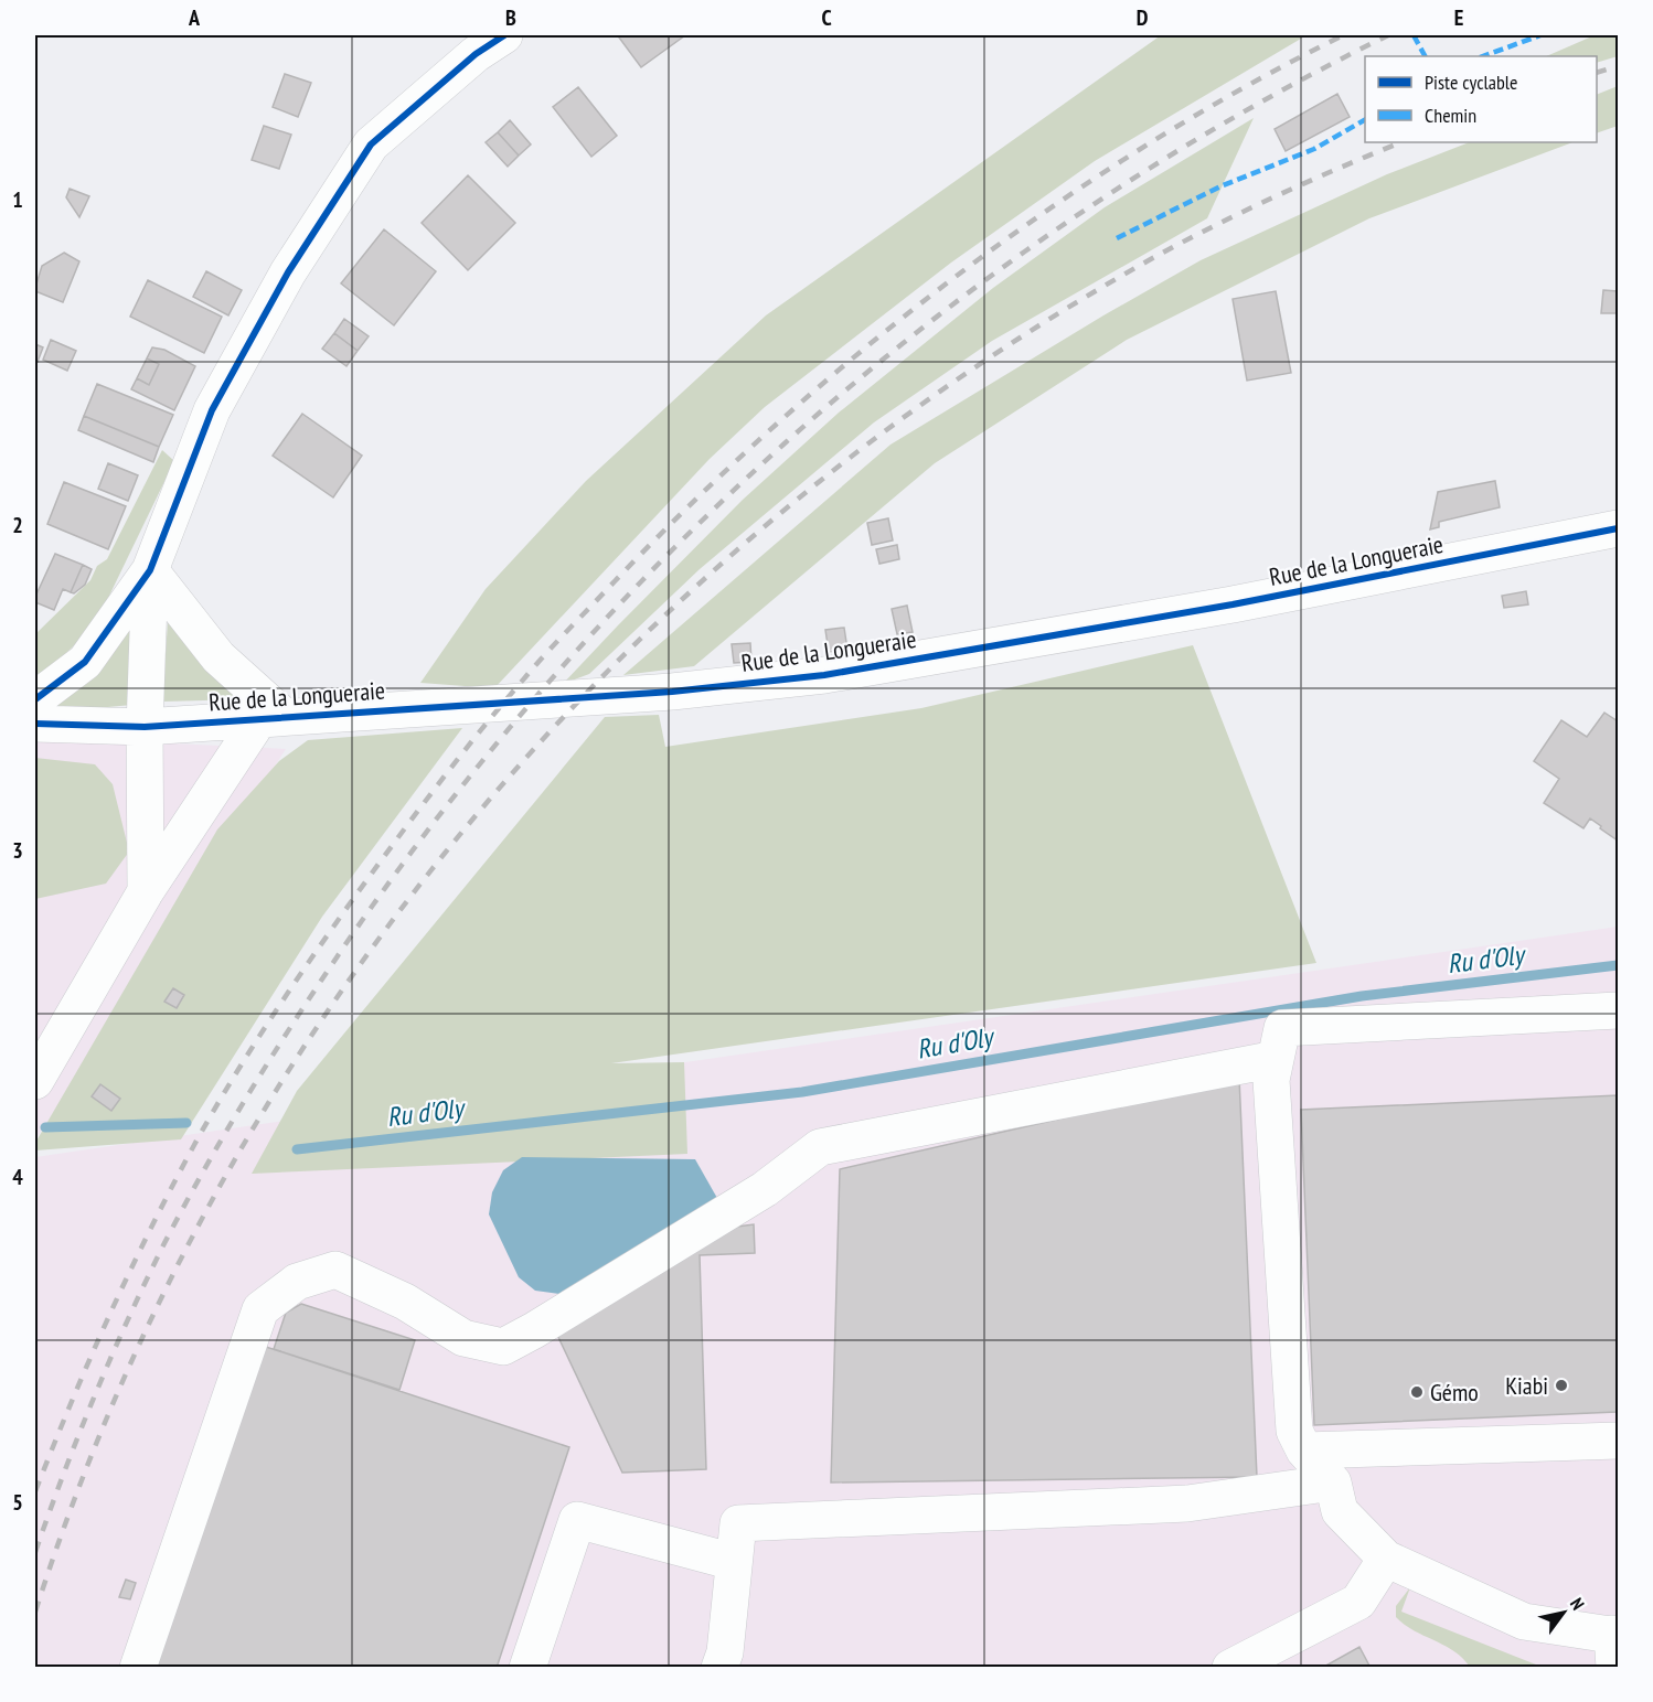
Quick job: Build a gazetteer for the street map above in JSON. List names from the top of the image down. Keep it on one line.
{"streets":{"street":["Rue de la Longueraie"]},"water":["Ru d'Oly"],"places":["Kiabi","Gémo"],"legend":["Piste cyclable","Chemin"],"north":"top right","grid":{"columns":["A","B","C","D","E"],"rows":["1","2","3","4","5"]}}
